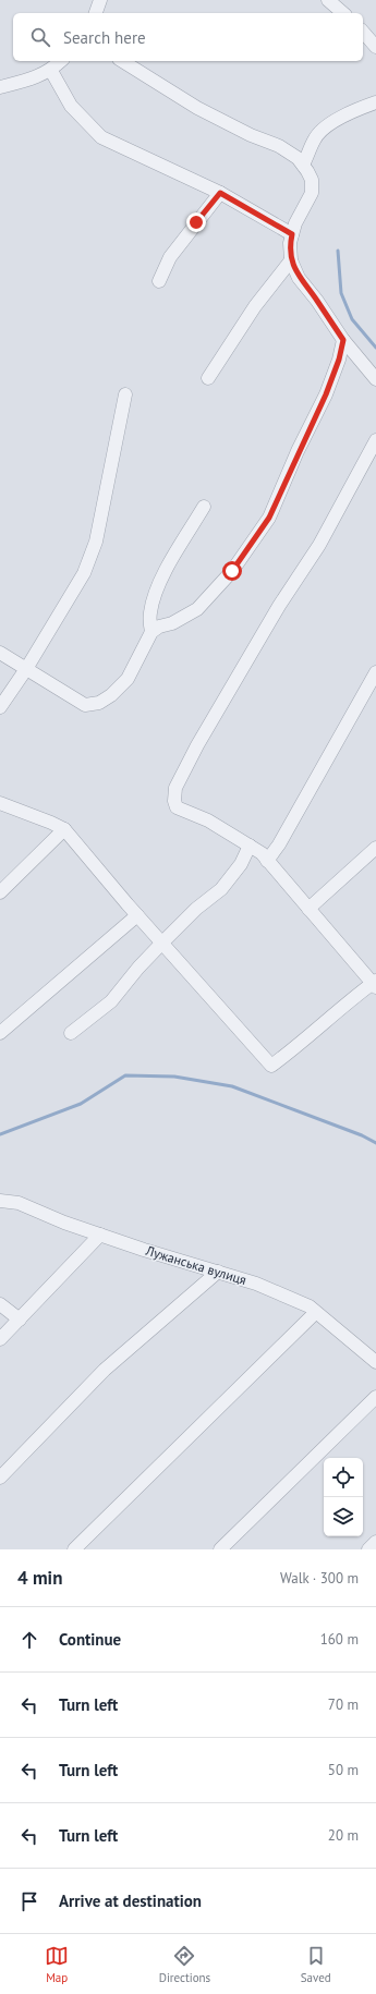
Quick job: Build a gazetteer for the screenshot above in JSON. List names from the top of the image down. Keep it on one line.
{"streets":{"street":["Лужанська вулиця"]},"page":{"search":"Search here","heading":["4 min","Walk · 300 m"],"list":[["Continue","160 m"],["Turn left","70 m"],["Turn left","50 m"],["Turn left","20 m"],"Arrive at destination"],"nav":["Map","Directions","Saved"]}}
